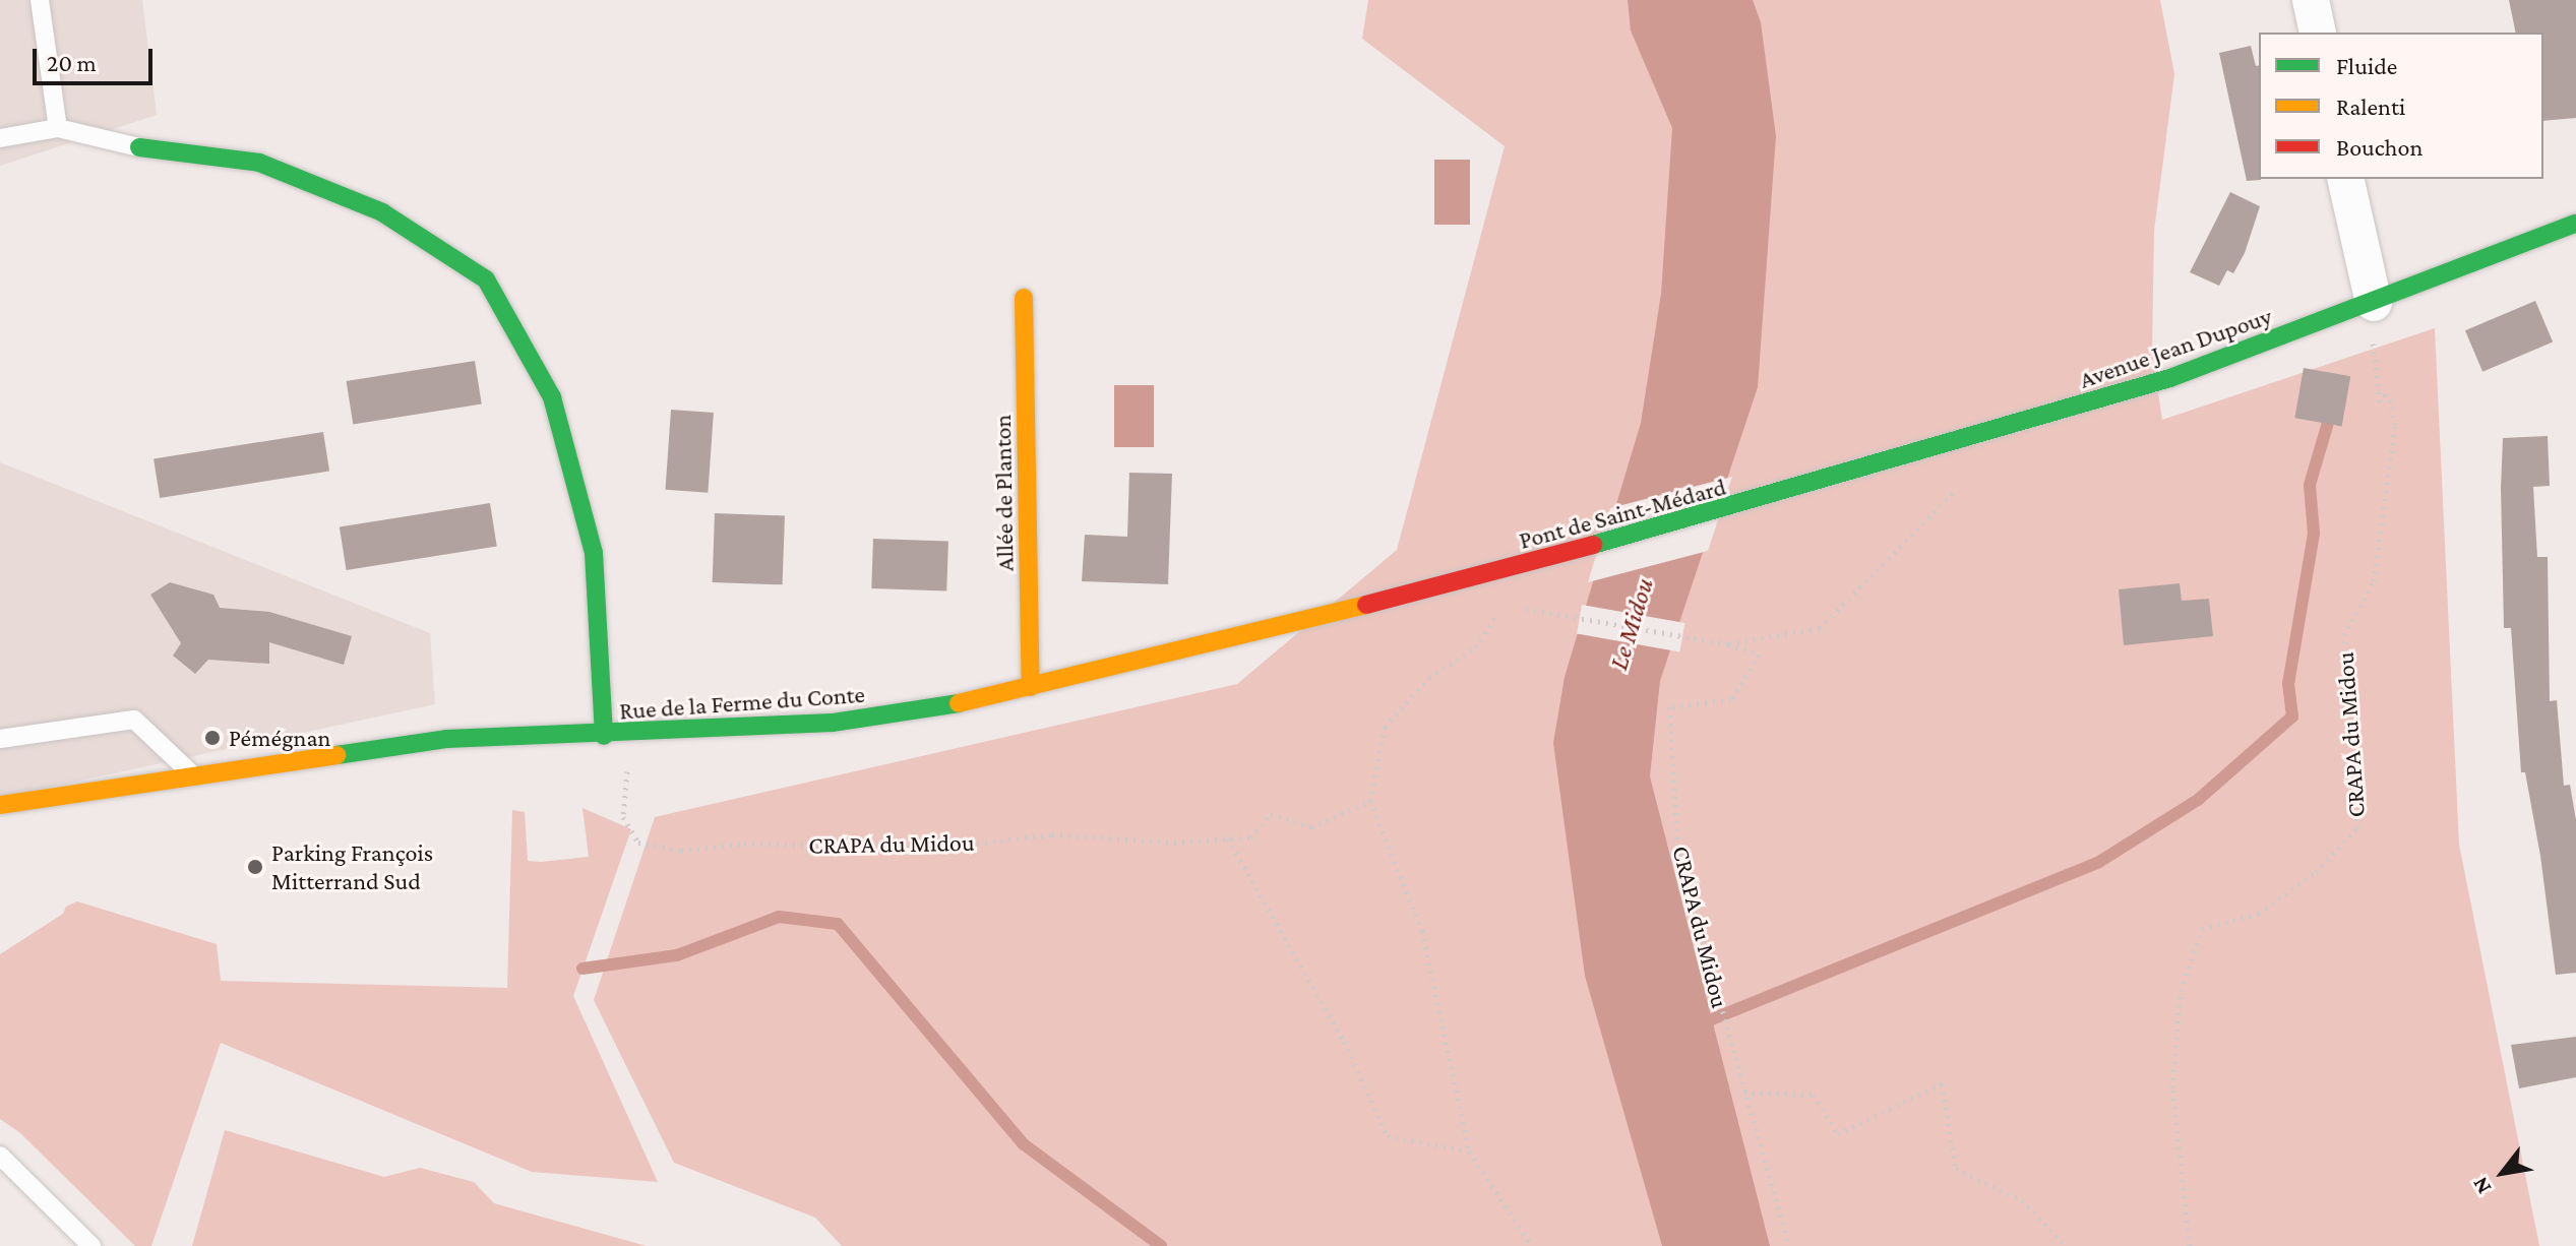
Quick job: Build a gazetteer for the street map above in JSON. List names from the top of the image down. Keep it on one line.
{"streets":{"street":["Avenue Jean Dupouy","Allée de Planton","Pont de Saint-Médard","Rue de la Ferme du Conte"],"path":["CRAPA du Midou"]},"crossings":[["Avenue Jean Dupouy","Pont de Saint-Médard"],["Allée de Planton","Rue de la Ferme du Conte"],["Pont de Saint-Médard","Rue de la Ferme du Conte"]],"water":["Le Midou"],"places":["Pémégnan","Parking François Mitterrand Sud"],"legend":["Fluide","Ralenti","Bouchon"],"scale_bar":"20 m","north":"bottom left"}
